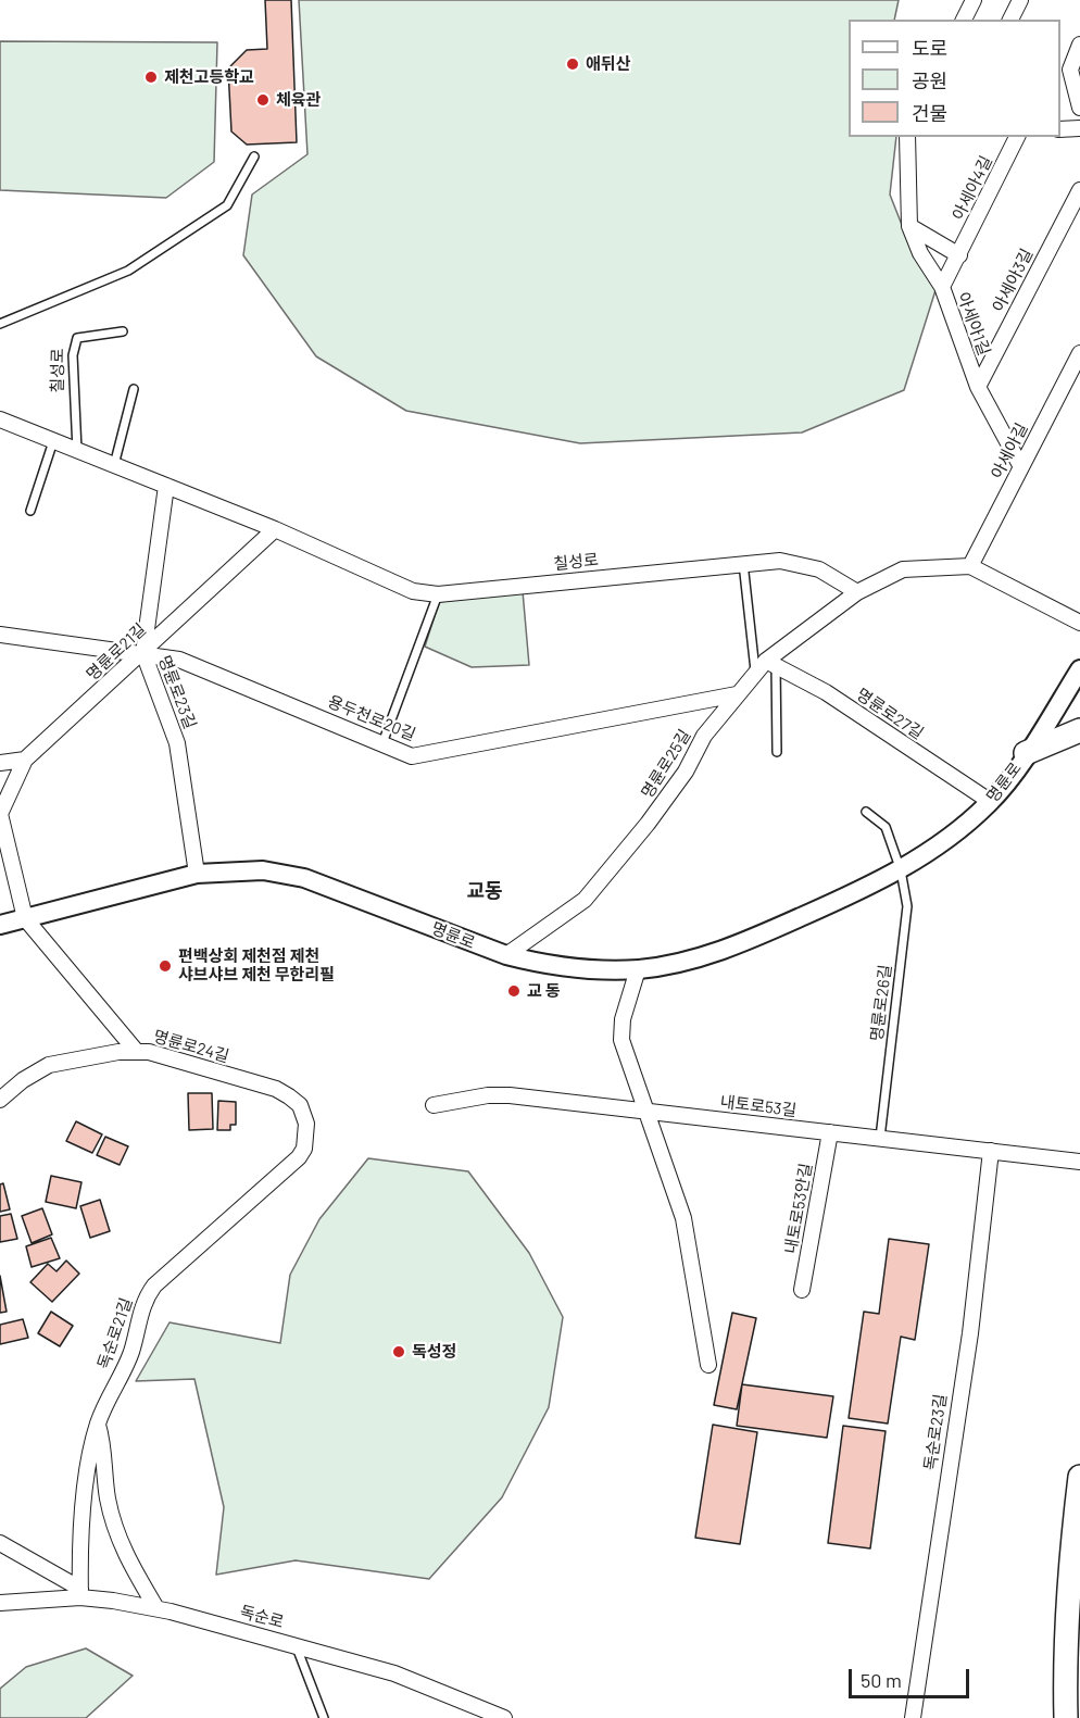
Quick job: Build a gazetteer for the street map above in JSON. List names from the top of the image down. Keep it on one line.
{"streets":{"street":["아세아4길","아세아3길","아세아1길","칠성로","아세아길","명륜로21길","명륜로23길","명륜로27길","용두천로20길","명륜로25길","명륜로","명륜로24길","내토로53길","내토로53안길","독순로21길","독순로23길","독순로"],"lane":["명륜로26길"]},"crossings":[["아세아4길","아세아1길"],["아세아3길","아세아1길"],["아세아1길","아세아길"],["칠성로","명륜로21길"],["칠성로","명륜로23길"],["칠성로","명륜로25길"],["명륜로21길","명륜로23길"],["명륜로21길","용두천로20길"],["명륜로21길","명륜로"],["명륜로23길","용두천로20길"],["명륜로23길","명륜로"],["명륜로27길","명륜로25길"],["명륜로27길","명륜로"],["용두천로20길","명륜로25길"],["명륜로25길","명륜로"],["명륜로","명륜로26길"],["명륜로26길","내토로53길"],["명륜로24길","독순로21길"],["내토로53길","내토로53안길"],["내토로53길","독순로23길"],["독순로21길","독순로"]],"districts":["교동"],"places":["애뒤산","제천고등학교","체육관","편백상회 제천점 제천 샤브샤브 제천 무한리필","교 동","독성정"],"legend":["도로","공원","건물"],"scale_bar":"50 m"}
